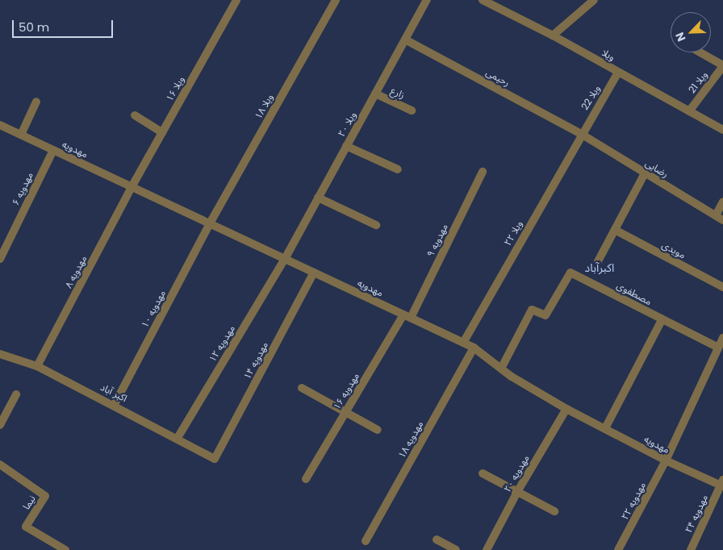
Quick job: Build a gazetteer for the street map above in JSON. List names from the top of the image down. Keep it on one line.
{"streets":{"street":["ویلا","رحیمی","ویلا 21","ویلا ۱۶","زارع","ویلا 22","ویلا ۱۸","ویلا ۲۰","مهدویه","رضایی","مهدویه ۶","ویلا ۲۲","مهدویه ۹","مویدی","مهدویه ۸","مصطفوی","مهدویه ۱۰","مهدویه ۱۲","مهدویه ۱۴","مهدویه ۱۶","اکبر آباد","مهدویه ۱۸","مهدویه ۲۰","مهدویه ۲۲","نیما","مهدویه ۲۴"]},"crossings":[["ویلا","ویلا 21"],["ویلا","ویلا 22"],["رحیمی","ویلا 22"],["رحیمی","ویلا ۲۰"],["رحیمی","رضایی"],["رحیمی","ویلا ۲۲"],["ویلا ۱۶","مهدویه"],["ویلا ۱۶","مهدویه ۸"],["زارع","ویلا ۲۰"],["ویلا 22","رضایی"],["ویلا 22","ویلا ۲۲"],["ویلا ۱۸","مهدویه"],["ویلا ۱۸","مهدویه ۱۰"],["ویلا ۲۰","مهدویه"],["ویلا ۲۰","مهدویه ۱۲"],["مهدویه","مهدویه ۶"],["مهدویه","ویلا ۲۲"],["مهدویه","مهدویه ۹"],["مهدویه","مهدویه ۸"],["مهدویه","مصطفوی"],["مهدویه","مهدویه ۱۰"],["مهدویه","مهدویه ۱۲"],["مهدویه","مهدویه ۱۴"],["مهدویه","مهدویه ۱۶"],["مهدویه","مهدویه ۱۸"],["مهدویه","مهدویه ۲۰"],["مهدویه","مهدویه ۲۲"],["مهدویه","مهدویه ۲۴"],["رضایی","ویلا ۲۲"],["مهدویه ۹","مهدویه ۱۶"],["مهدویه ۸","اکبر آباد"],["مهدویه ۱۰","اکبر آباد"],["مهدویه ۱۲","اکبر آباد"],["مهدویه ۱۴","اکبر آباد"]],"districts":["اکبرآباد"],"scale_bar":"50 m","north":"bottom left"}
